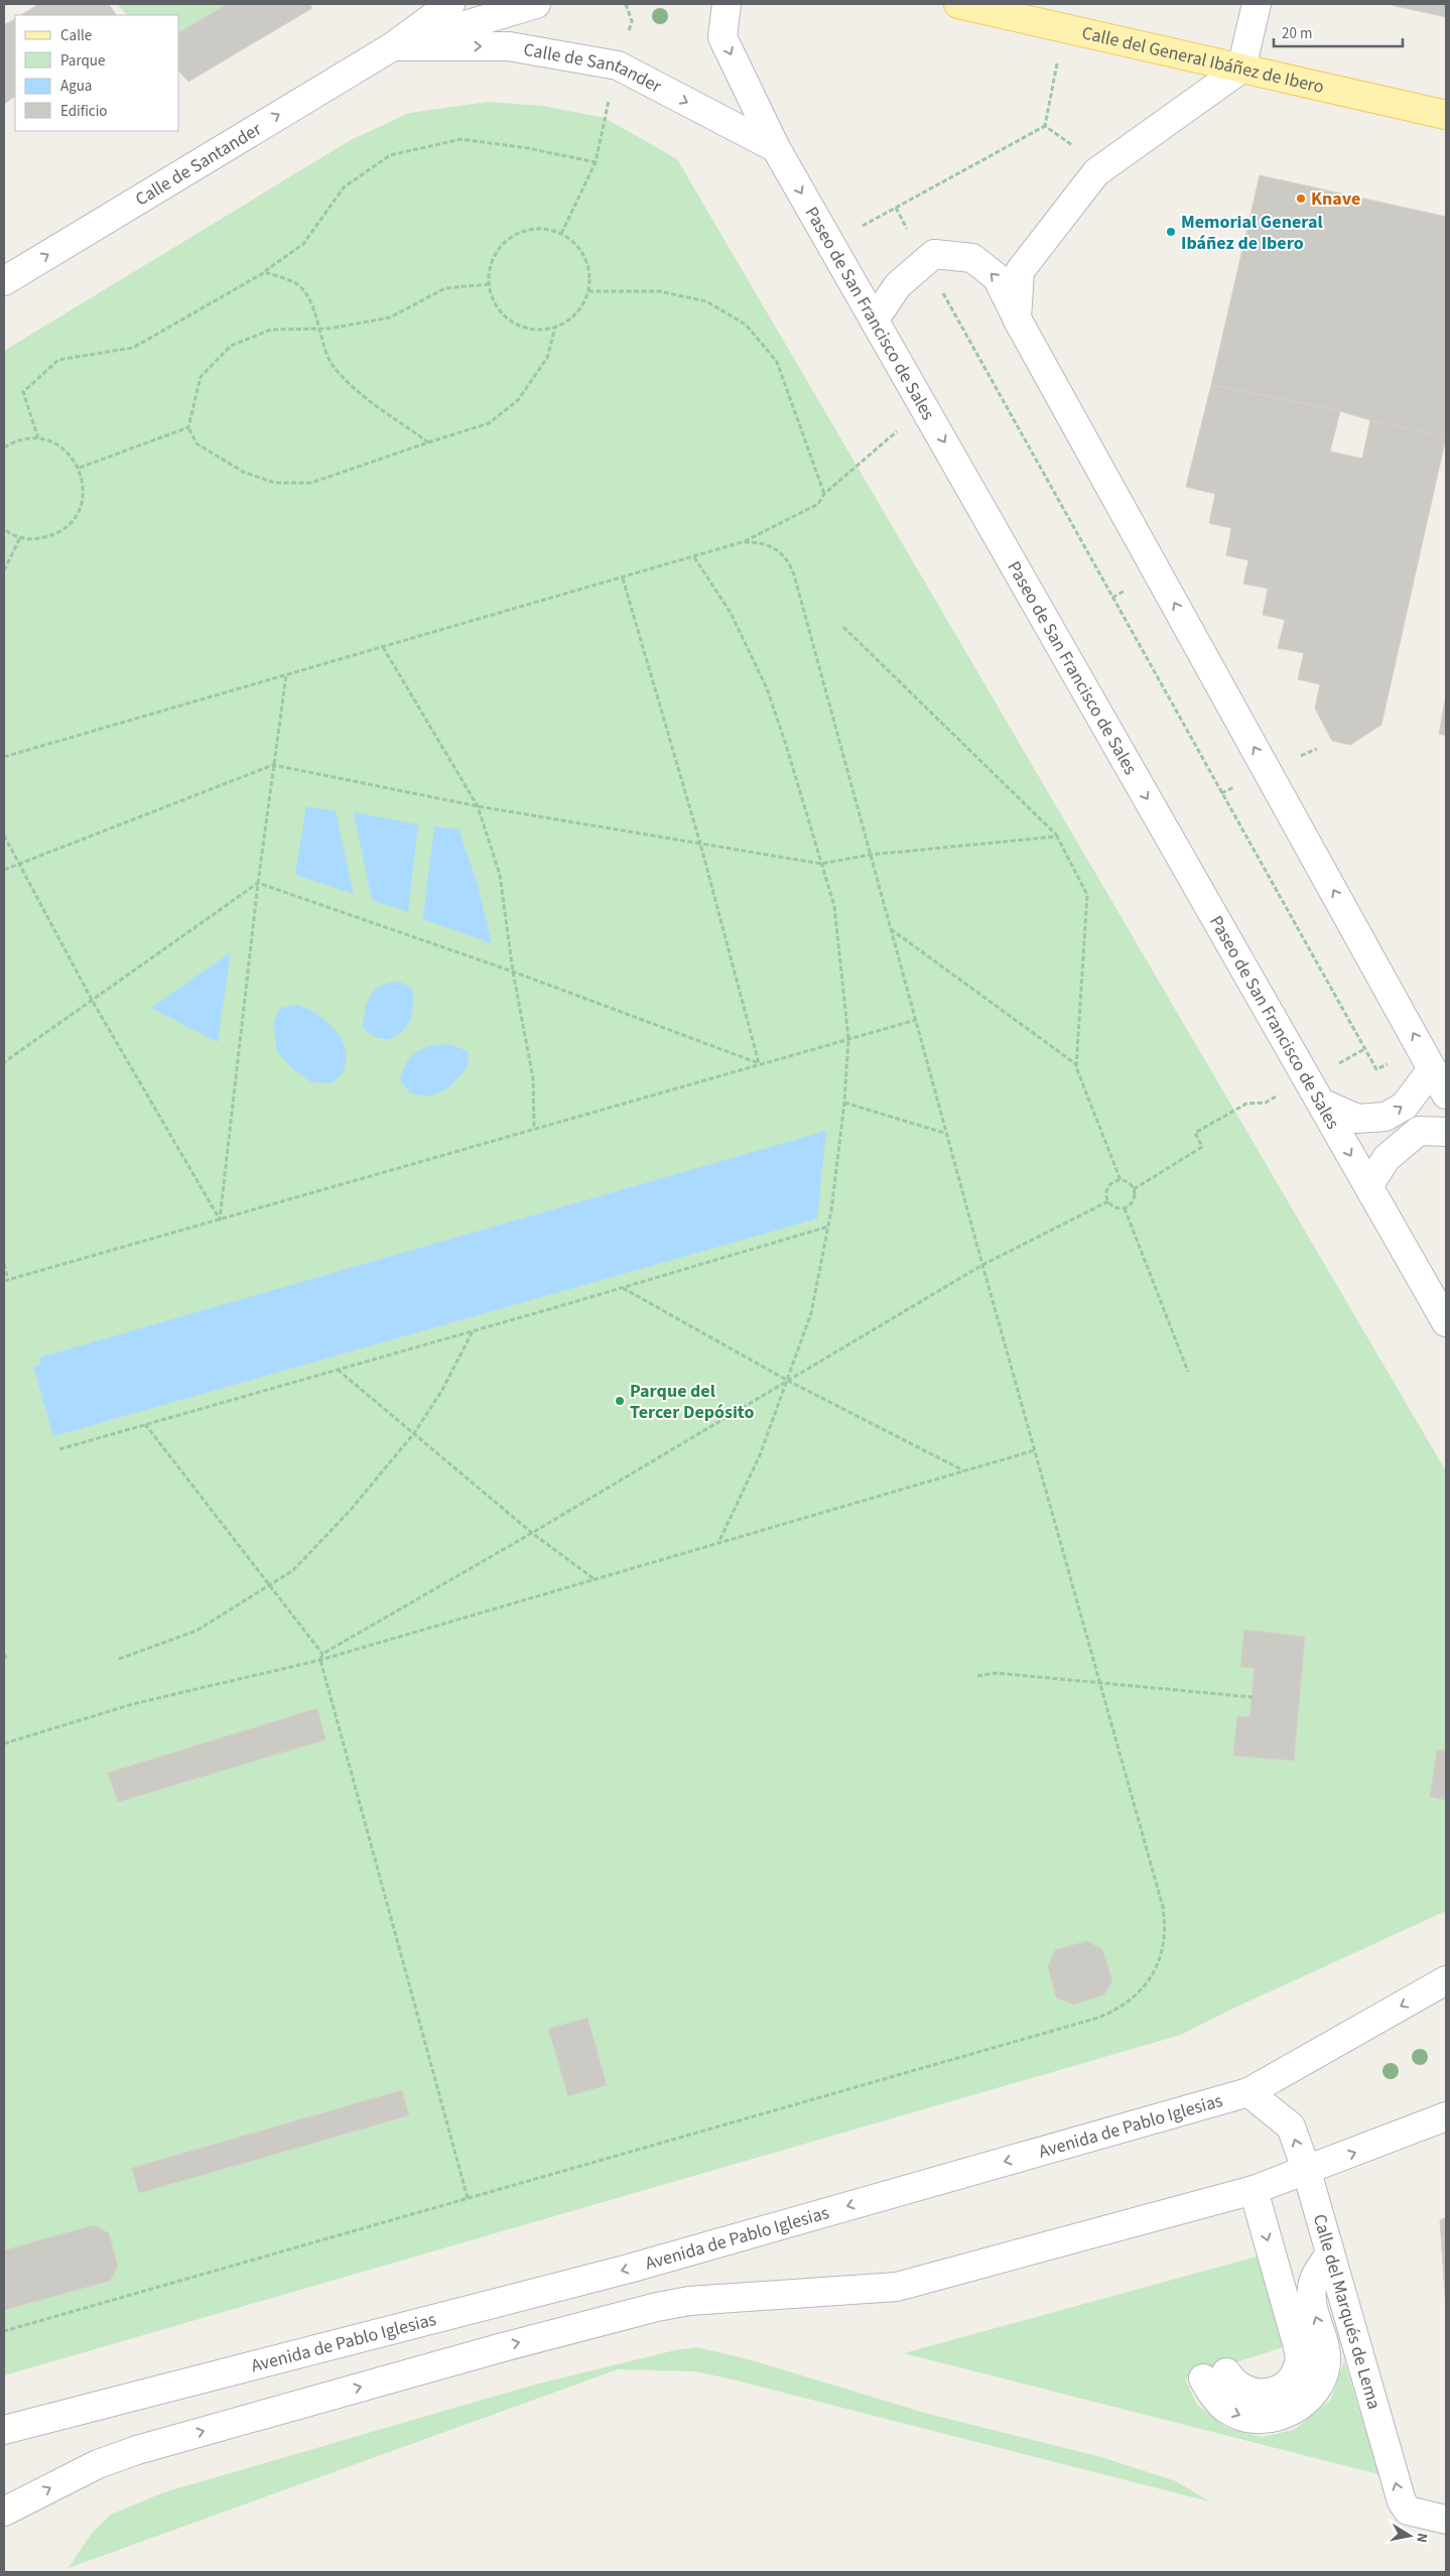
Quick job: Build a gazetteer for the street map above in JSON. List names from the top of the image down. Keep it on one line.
{"streets":{"main road":["Calle del General Ibáñez de Ibero"],"street":["Calle de Santander","Paseo de San Francisco de Sales","Avenida de Pablo Iglesias","Calle del Marqués de Lema"]},"crossings":[["Calle de Santander","Paseo de San Francisco de Sales"],["Avenida de Pablo Iglesias","Calle del Marqués de Lema"]],"one_way":["Calle de Santander","Calle del Marqués de Lema"],"places":["Knave","Memorial General Ibáñez de Ibero","Parque del Tercer Depósito"],"legend":["Calle","Parque","Agua","Edificio"],"scale_bar":"20 m","north":"right"}
